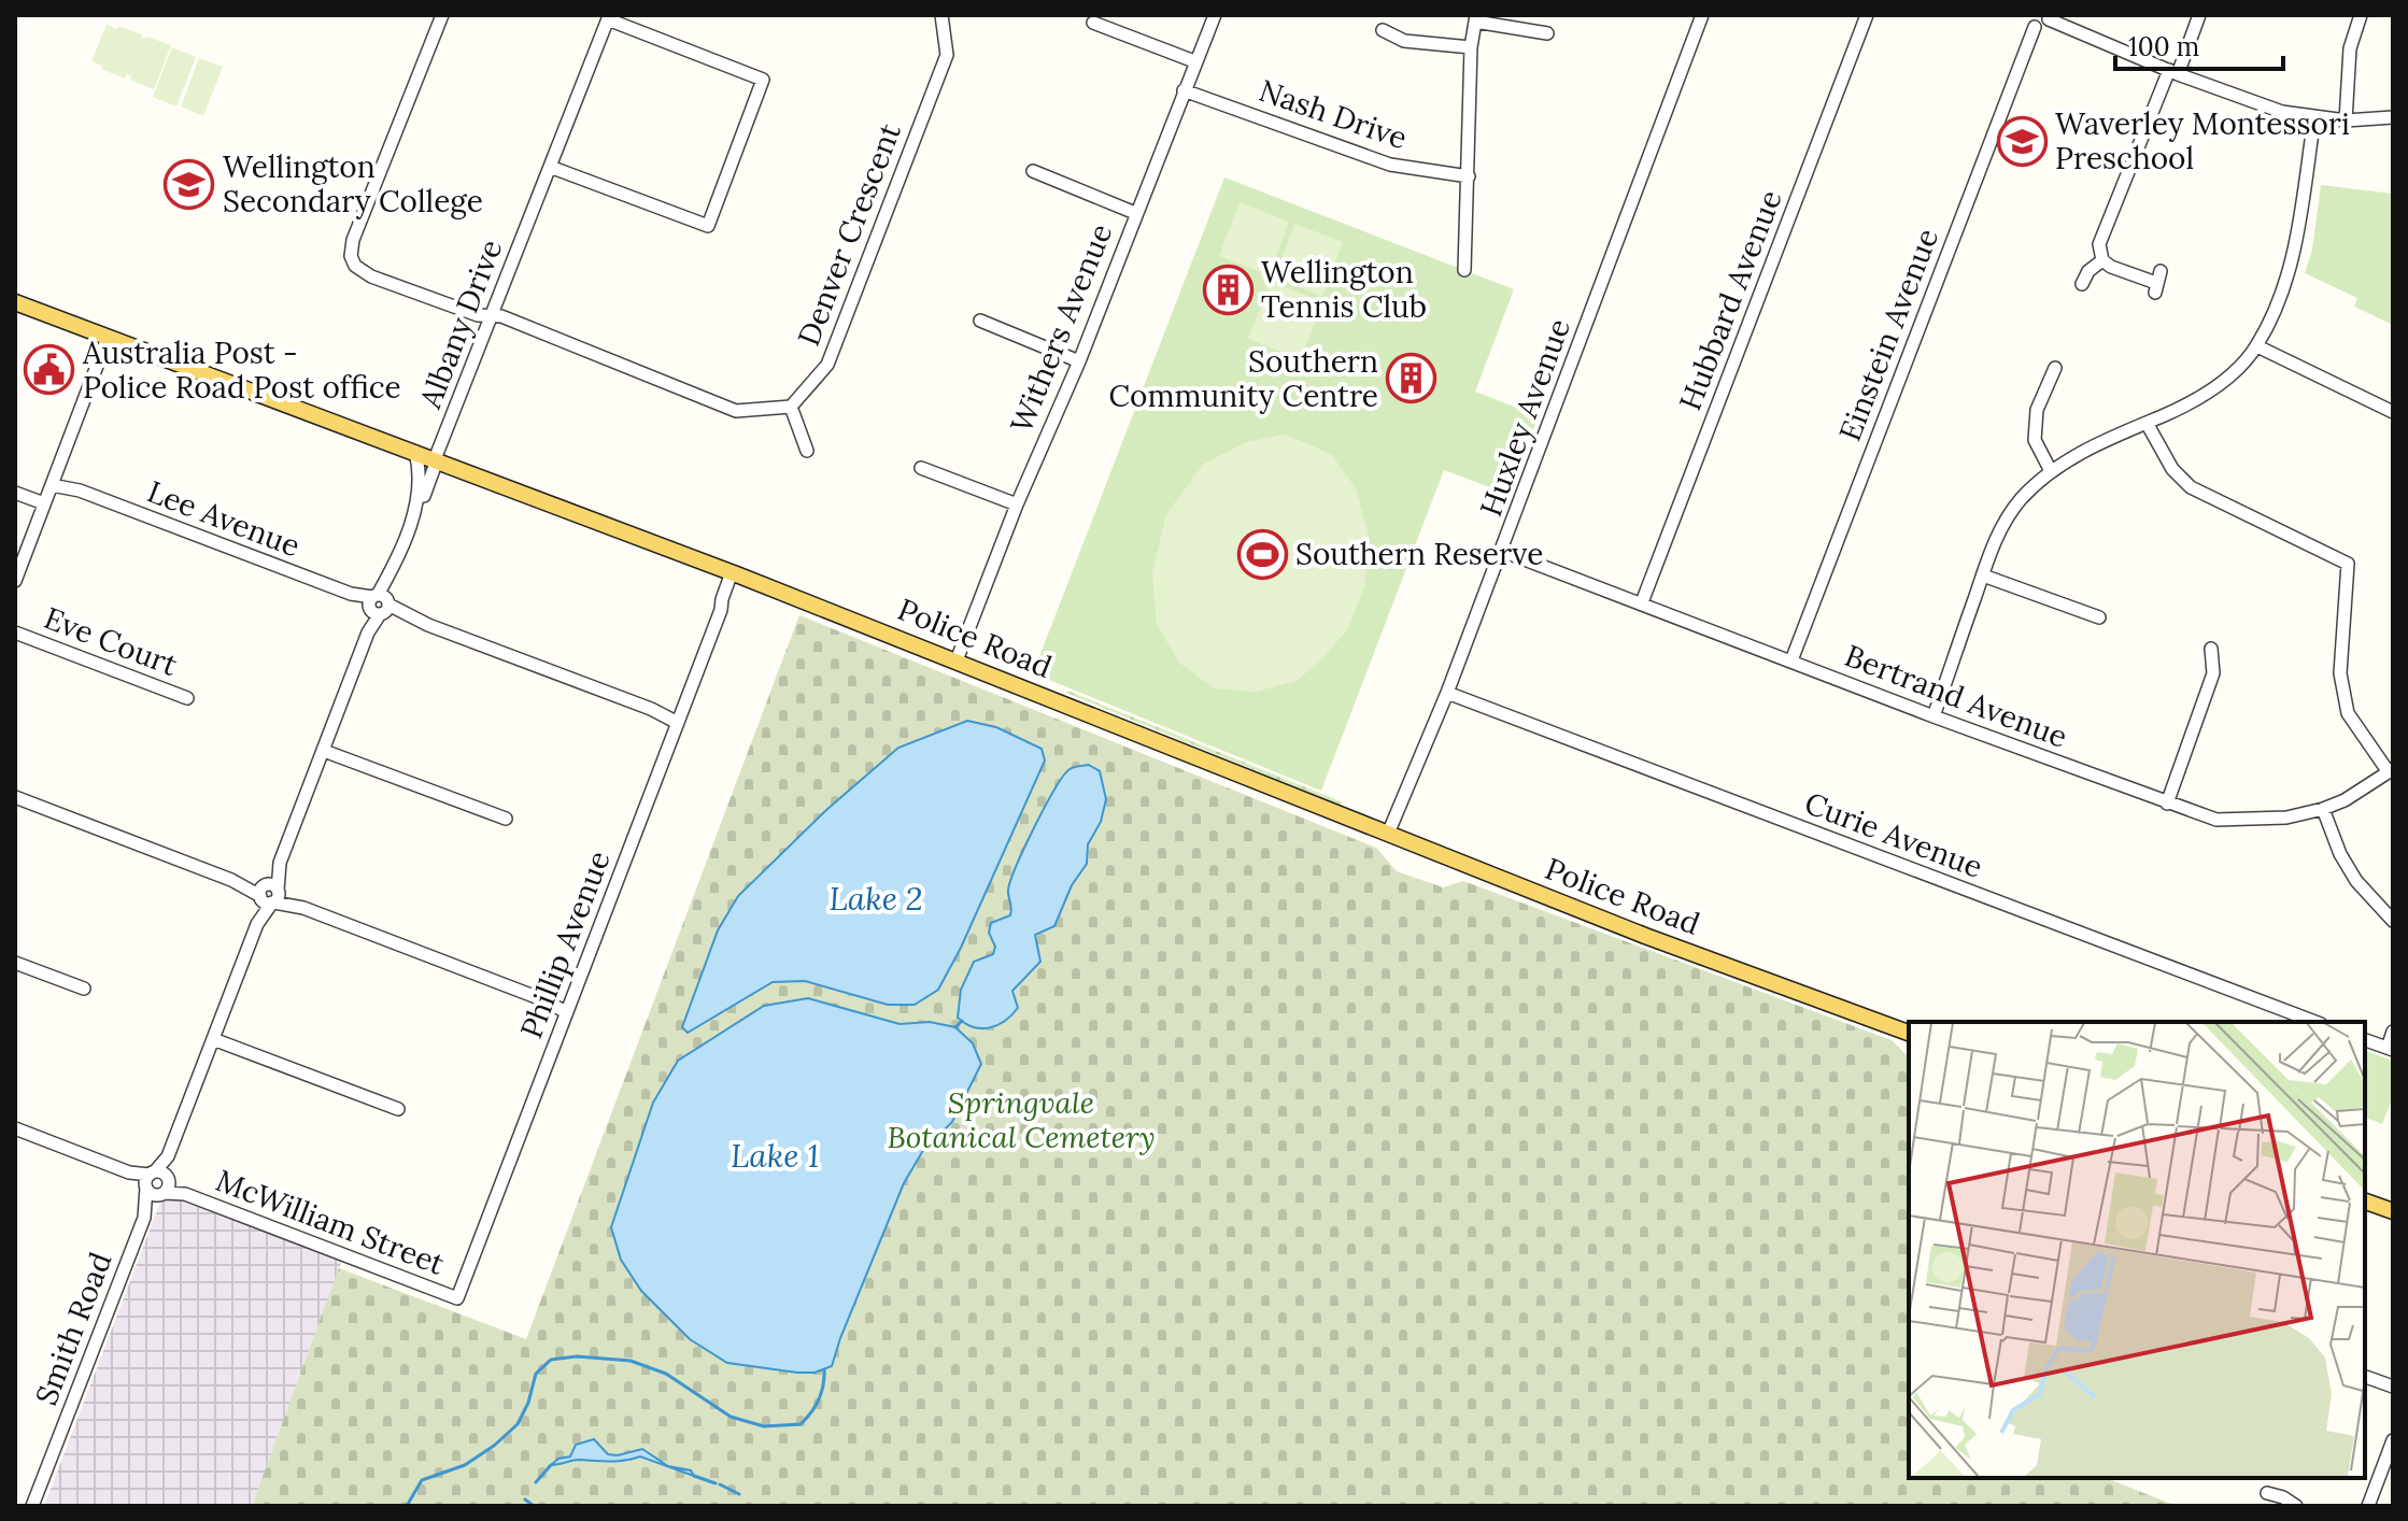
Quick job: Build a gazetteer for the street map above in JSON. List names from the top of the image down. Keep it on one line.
{"streets":{"main road":["Police Road"],"street":["Nash Drive","Denver Crescent","Hubbard Avenue","Albany Drive","Withers Avenue","Einstein Avenue","Huxley Avenue","Lee Avenue","Eve Court","Bertrand Avenue","Curie Avenue","Phillip Avenue","McWilliam Street","Smith Road"]},"crossings":[["Nash Drive","Withers Avenue"],["Hubbard Avenue","Bertrand Avenue"],["Albany Drive","Police Road"],["Withers Avenue","Police Road"],["Einstein Avenue","Bertrand Avenue"],["Huxley Avenue","Police Road"],["Huxley Avenue","Bertrand Avenue"],["Huxley Avenue","Curie Avenue"],["Lee Avenue","Phillip Avenue"],["Police Road","Phillip Avenue"],["Phillip Avenue","McWilliam Street"],["McWilliam Street","Smith Road"]],"water":["Lake 2","Lake 1"],"parks":["Springvale Botanical Cemetery"],"places":{"school or university":["Waverley Montessori Preschool","Wellington Secondary College"],"building":["Wellington Tennis Club","Southern Community Centre"],"public building":["Australia Post - Police Road Post office"],"sports":["Southern Reserve"]},"scale_bar":"100 m"}
